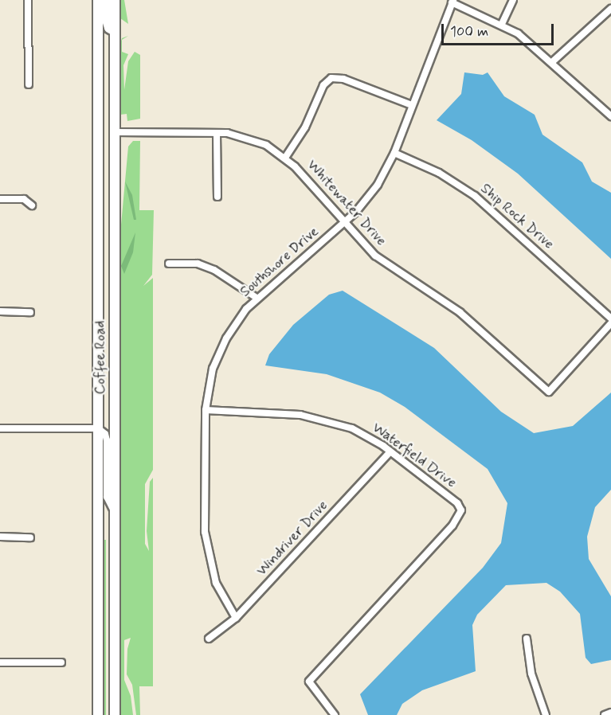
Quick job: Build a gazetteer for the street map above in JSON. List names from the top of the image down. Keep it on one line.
{"streets":{"main road":["Coffee Road"],"street":["Whitewater Drive","Ship Rock Drive","Southshore Drive","Waterfield Drive","Windriver Drive"]},"crossings":[["Whitewater Drive","Southshore Drive"],["Whitewater Drive","Coffee Road"],["Ship Rock Drive","Southshore Drive"],["Southshore Drive","Waterfield Drive"],["Southshore Drive","Windriver Drive"],["Waterfield Drive","Windriver Drive"]],"scale_bar":"100 m"}
